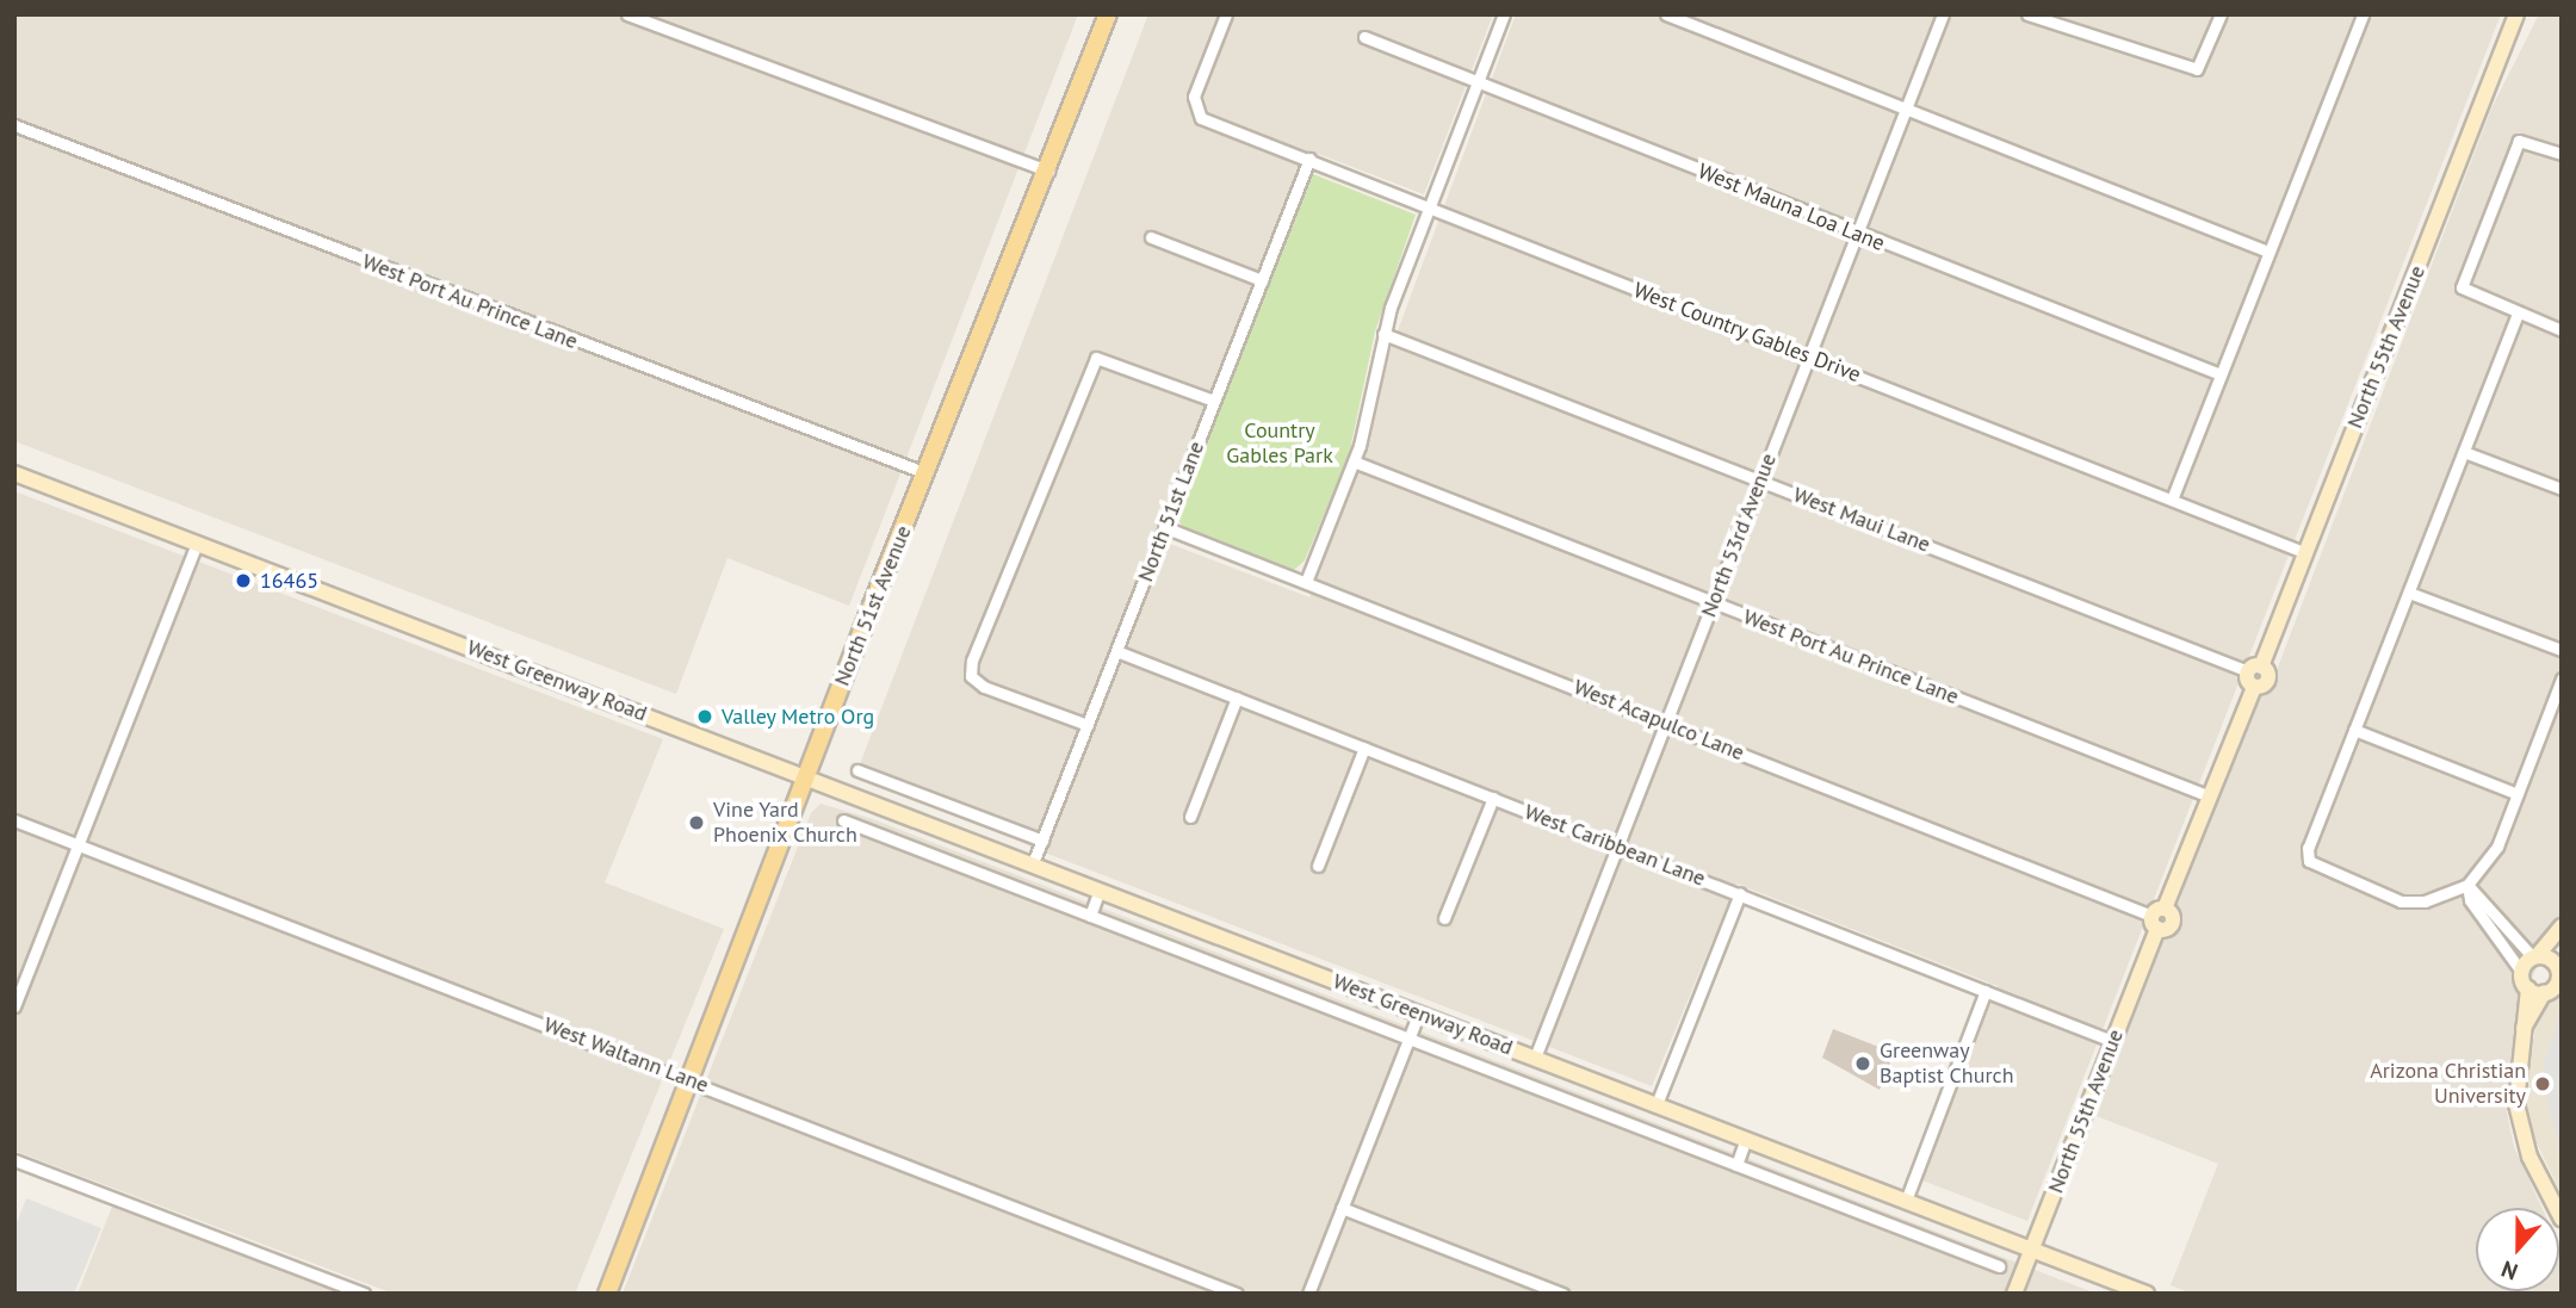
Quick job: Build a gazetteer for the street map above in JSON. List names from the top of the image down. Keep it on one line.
{"streets":{"main road":["North 55th Avenue","North 51st Avenue","West Greenway Road"],"street":["West Mauna Loa Lane","West Port Au Prince Lane","West Country Gables Drive","North 51st Lane","West Maui Lane","North 53rd Avenue","West Acapulco Lane","West Caribbean Lane","West Waltann Lane"]},"crossings":[["West Mauna Loa Lane","North 53rd Avenue"],["West Port Au Prince Lane","North 55th Avenue"],["West Port Au Prince Lane","North 53rd Avenue"],["West Port Au Prince Lane","North 51st Avenue"],["West Country Gables Drive","North 55th Avenue"],["West Country Gables Drive","North 51st Lane"],["West Country Gables Drive","North 53rd Avenue"],["North 55th Avenue","West Maui Lane"],["North 55th Avenue","West Greenway Road"],["North 55th Avenue","West Acapulco Lane"],["North 55th Avenue","West Caribbean Lane"],["North 51st Lane","West Greenway Road"],["North 51st Lane","West Acapulco Lane"],["North 51st Lane","West Caribbean Lane"],["West Maui Lane","North 53rd Avenue"],["North 53rd Avenue","West Greenway Road"],["North 53rd Avenue","West Acapulco Lane"],["North 53rd Avenue","West Caribbean Lane"],["North 51st Avenue","West Greenway Road"],["North 51st Avenue","West Waltann Lane"]],"parks":["Country Gables Park"],"places":["16465","Valley Metro Org","Vine Yard Phoenix Church","Greenway Baptist Church","Arizona Christian University"],"north":"bottom"}
